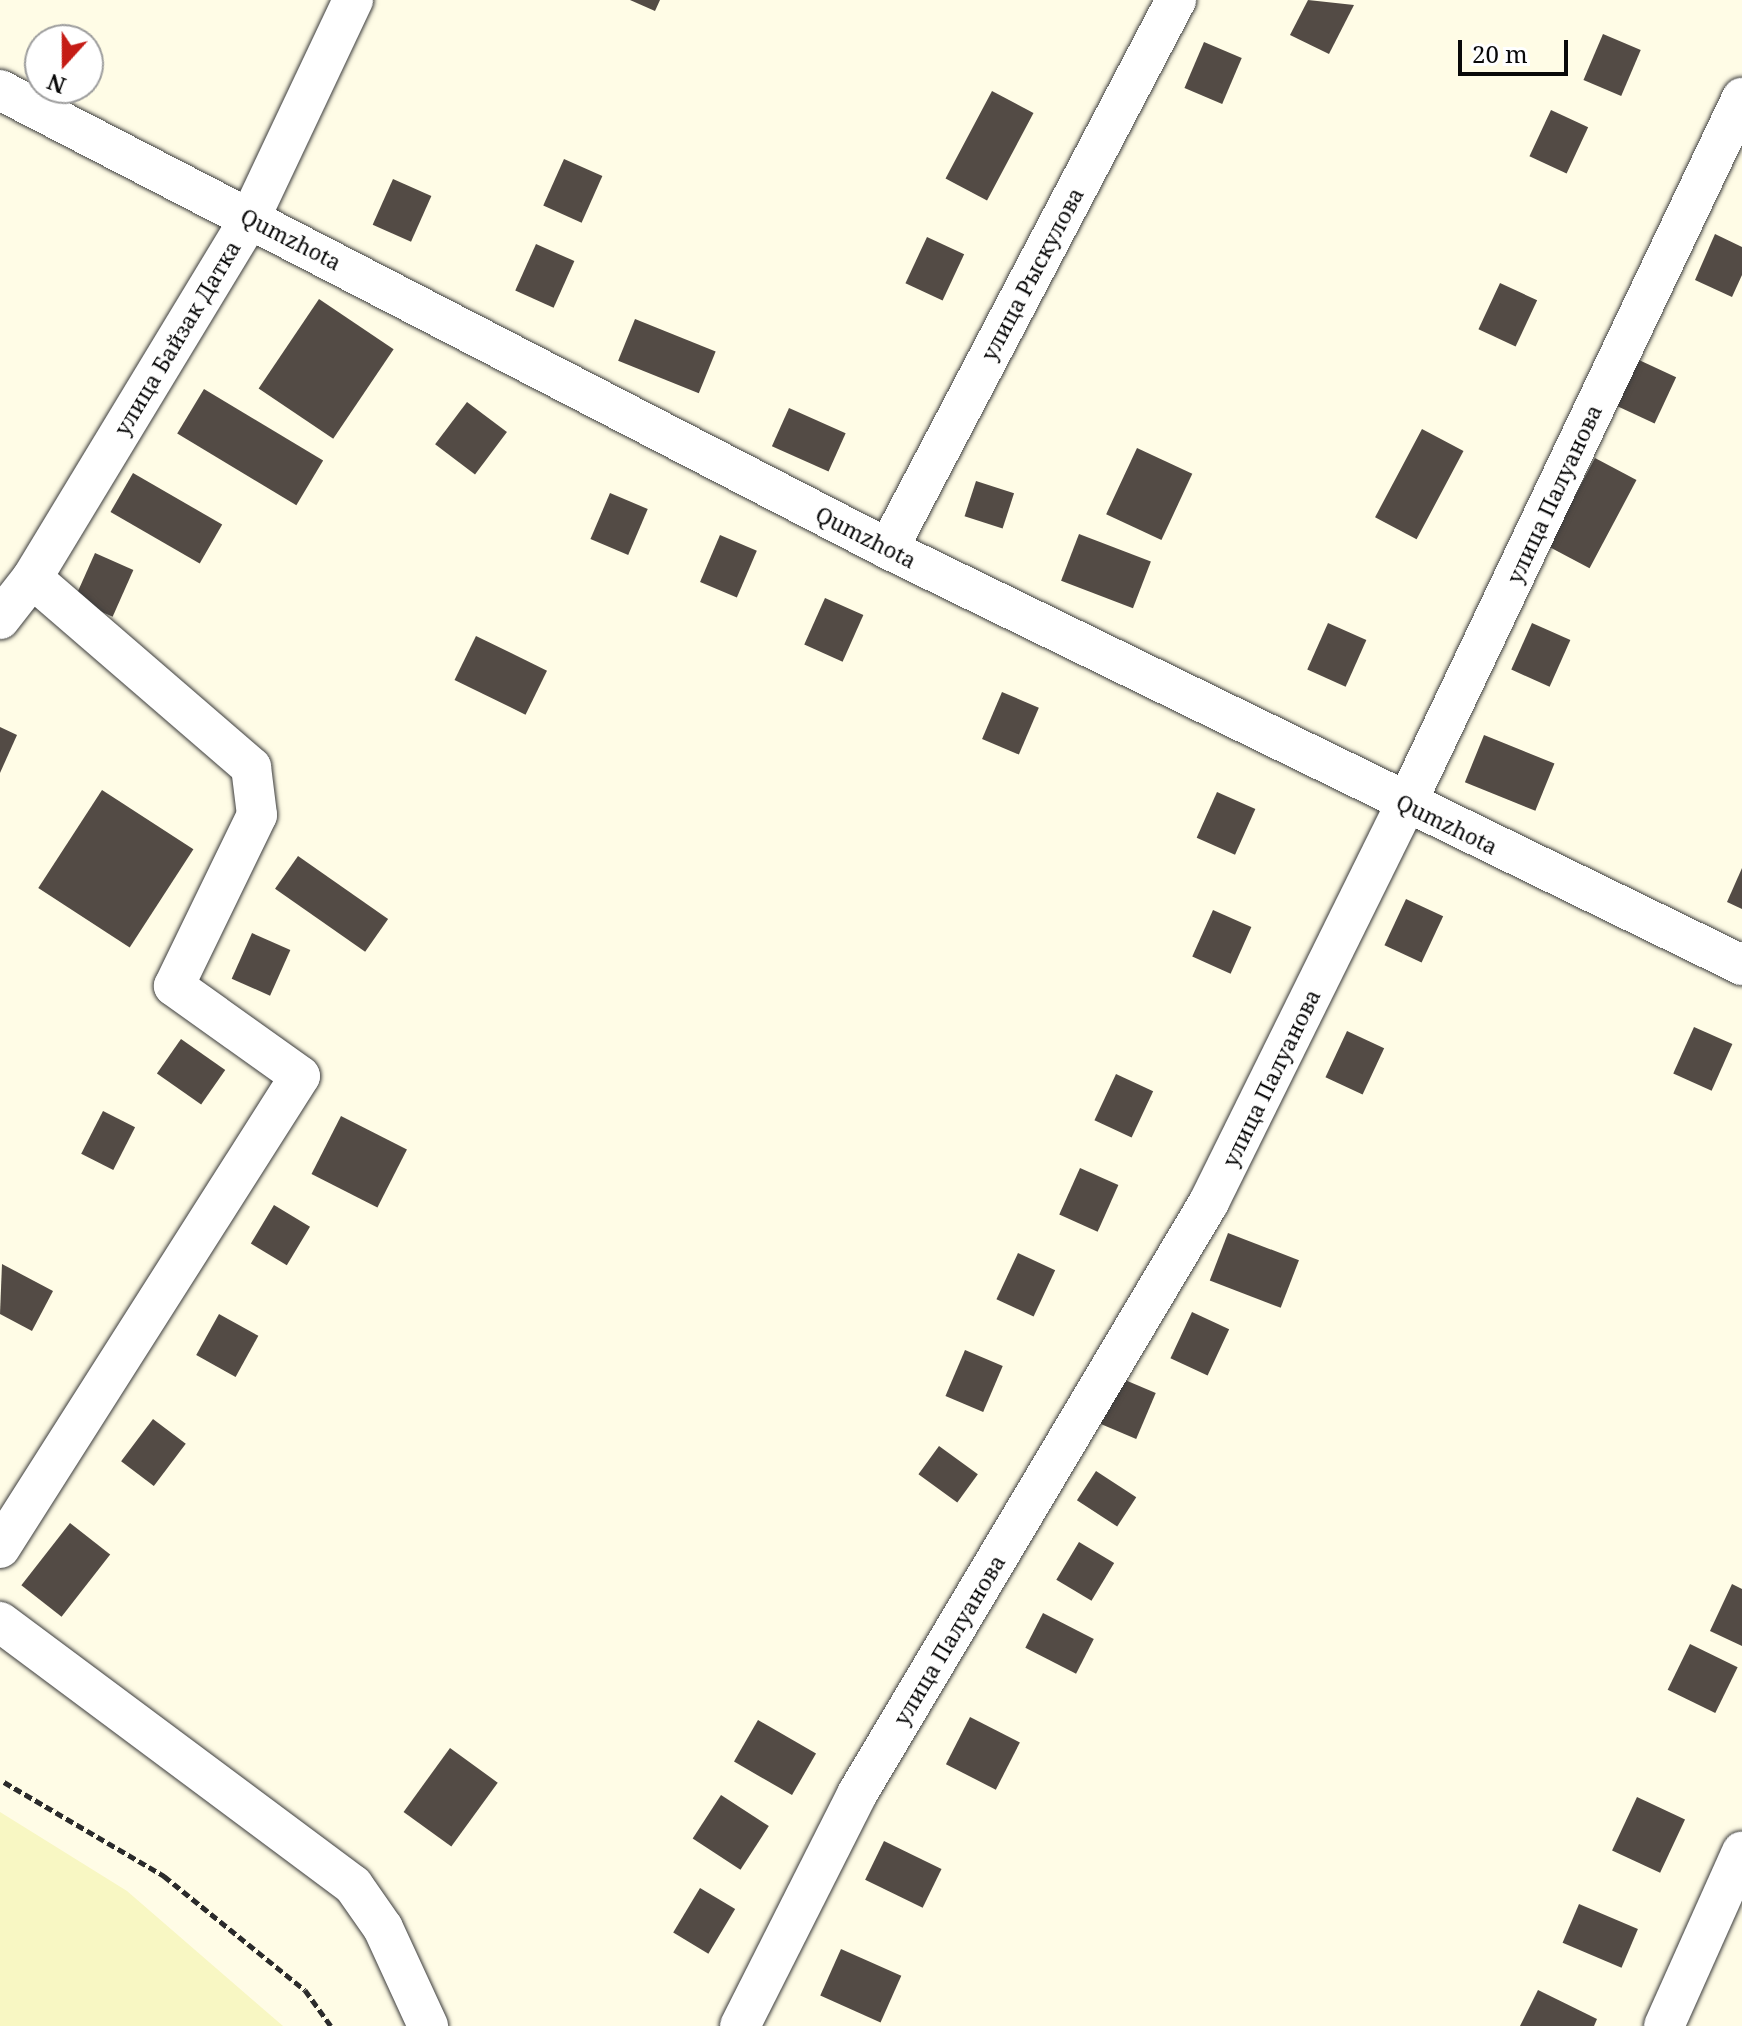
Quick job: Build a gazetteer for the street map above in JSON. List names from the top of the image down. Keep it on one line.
{"streets":{"street":["Qumzhota","улица Рыскулова","улица Байзак Датка","улица Палуанова"]},"crossings":[["Qumzhota","улица Рыскулова"],["Qumzhota","улица Байзак Датка"],["Qumzhota","улица Палуанова"]],"scale_bar":"20 m","north":"bottom"}
